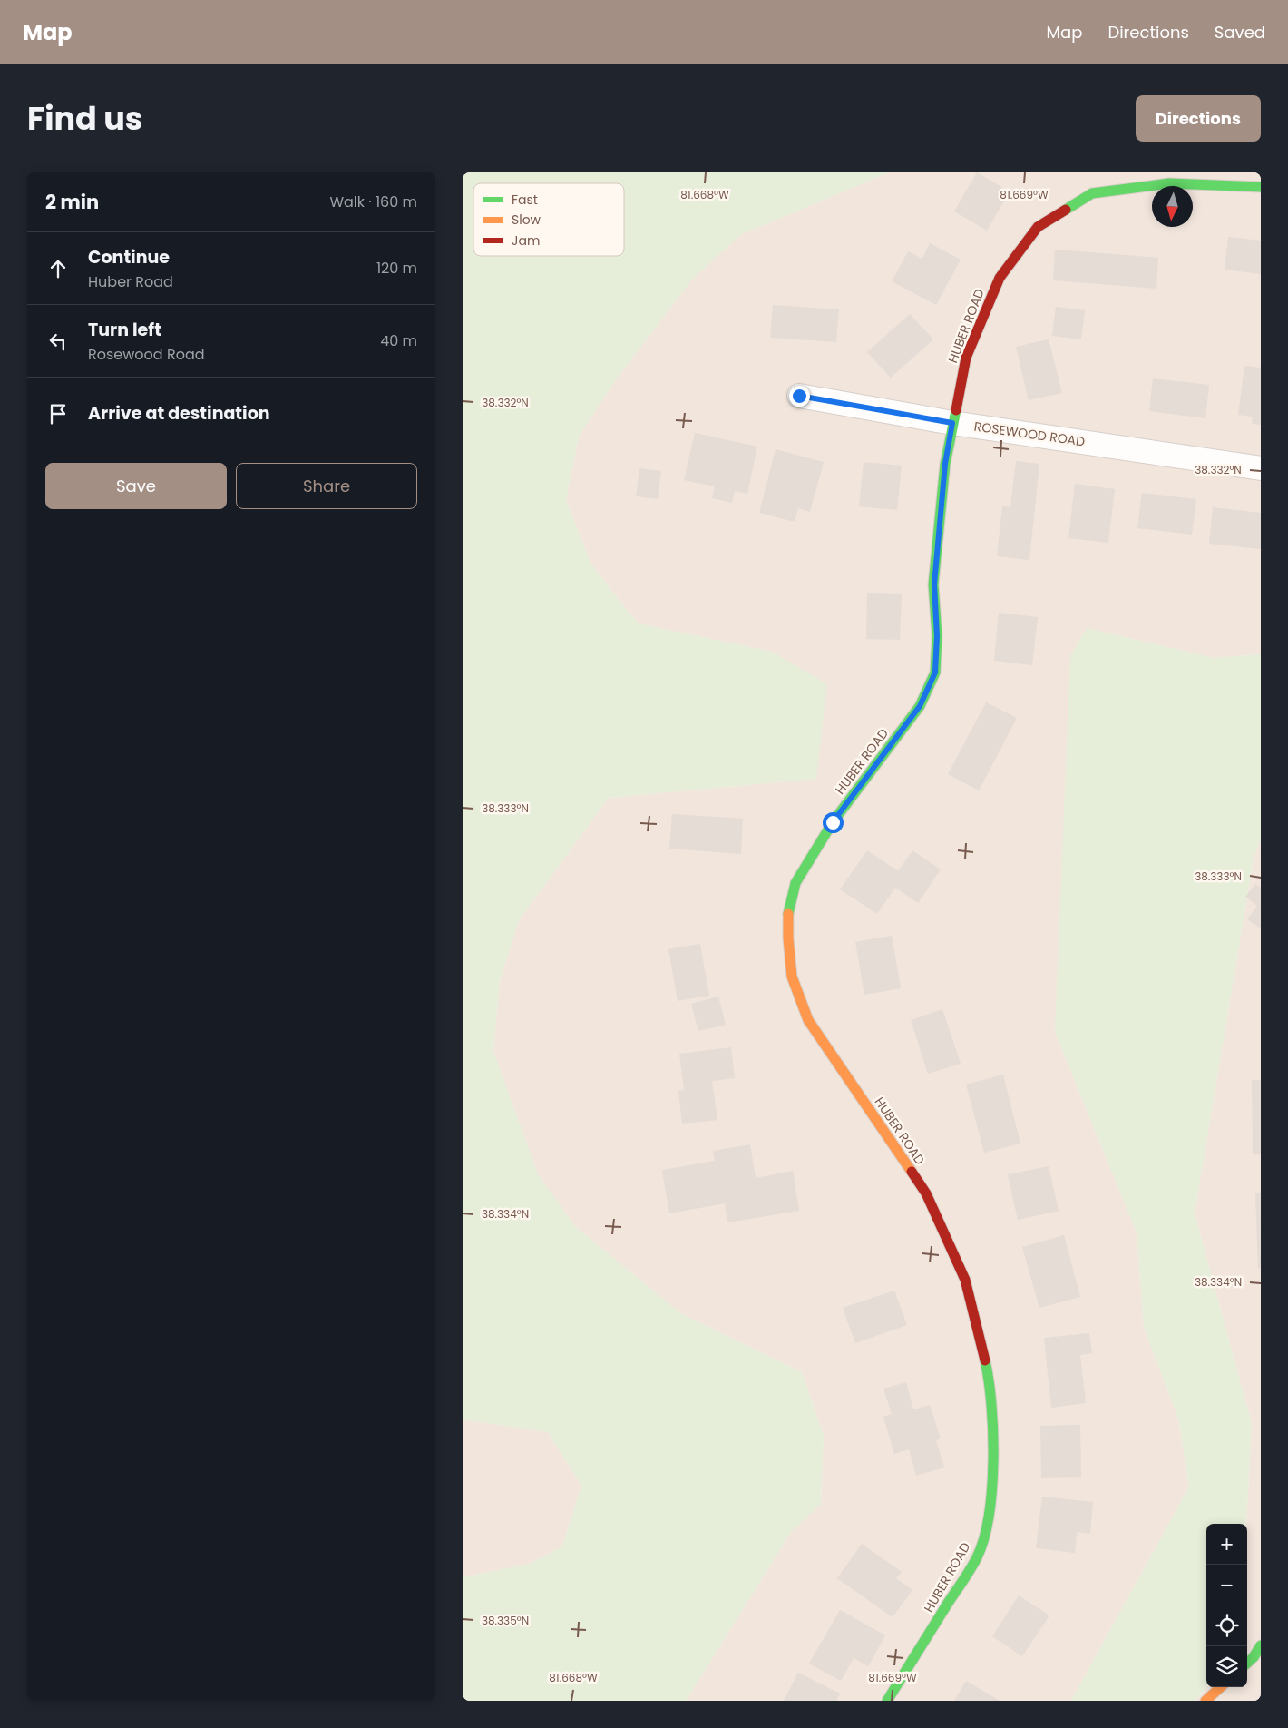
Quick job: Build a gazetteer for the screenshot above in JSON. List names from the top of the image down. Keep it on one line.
{"streets":{"street":["HUBER ROAD","ROSEWOOD ROAD"]},"crossings":[["HUBER ROAD","ROSEWOOD ROAD"]],"legend":["Fast","Slow","Jam"],"north":"bottom","page":{"header":"Map","nav":["Map","Directions","Saved"],"title":"Find us","buttons":["Directions",["Save","Share"]],"heading":["2 min","Walk · 160 m"],"list":[["Continue","Huber Road","120 m"],["Turn left","Rosewood Road","40 m"],"Arrive at destination"],"map_buttons":["+","−"]},"coordinates":["81.668°W","81.669°W","38.332°N","38.333°N","38.334°N","38.335°N"]}
